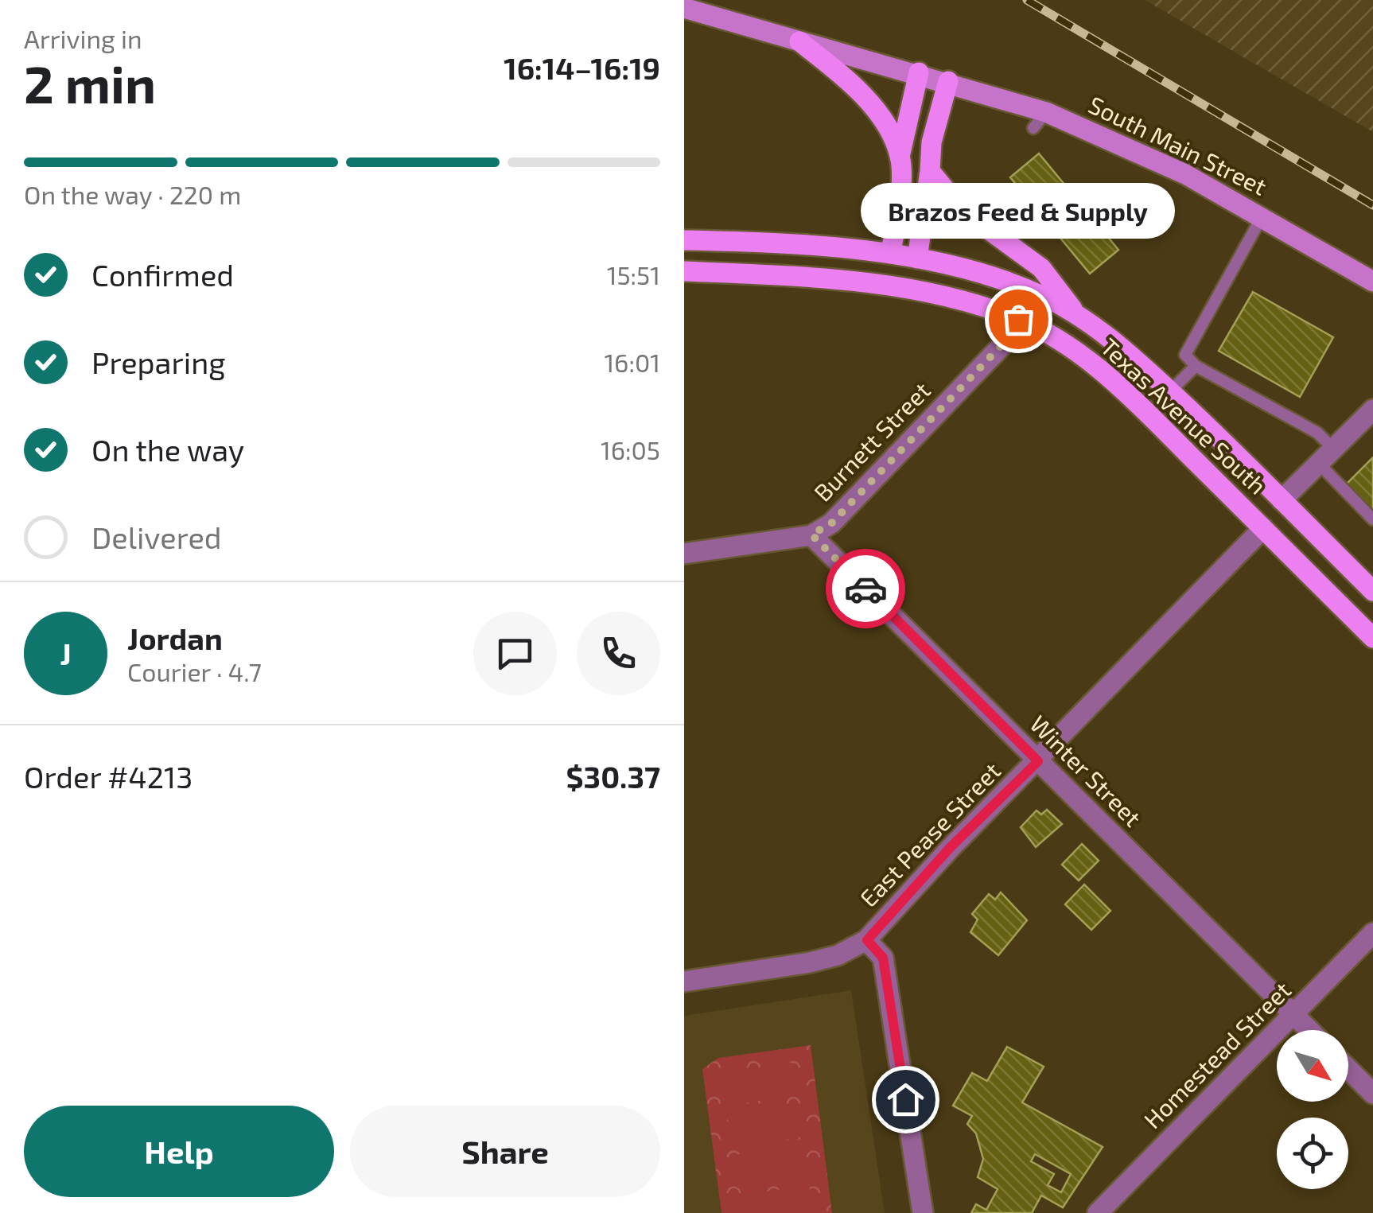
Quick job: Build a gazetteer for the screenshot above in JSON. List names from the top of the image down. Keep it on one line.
{"streets":{"main road":["Texas Avenue South"],"street":["South Main Street","Burnett Street","Winter Street","East Pease Street","Homestead Street"]},"crossings":[["Texas Avenue South","Burnett Street"],["Texas Avenue South","East Pease Street"],["Burnett Street","Winter Street"],["Winter Street","East Pease Street"],["Winter Street","Homestead Street"]],"places":["Brazos Feed & Supply"],"north":"bottom right","page":{"heading":["2 min","Arriving in","16:14–16:19"],"panel":["Jordan","Courier · 4.7","Order #4213","$30.37"],"bar":"On the way · 220 m","bubble":"Brazos Feed & Supply","list":[["Confirmed","15:51"],["Preparing","16:01"],["On the way","16:05"],"Delivered"],"round":"J","buttons":["Help","Share"]}}
